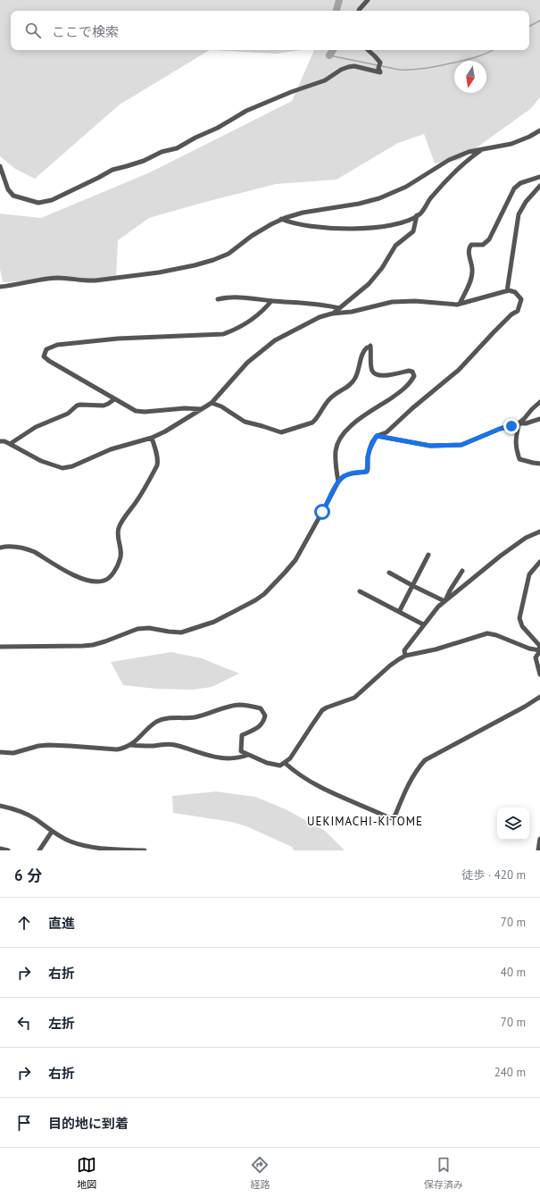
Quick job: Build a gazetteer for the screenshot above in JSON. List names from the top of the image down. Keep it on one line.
{"districts":["UEKIMACHI-KITOME"],"north":"bottom","page":{"search":"ここで検索","heading":["6 分","徒歩 · 420 m"],"list":[["直進","70 m"],["右折","40 m"],["左折","70 m"],["右折","240 m"],"目的地に到着"],"nav":["地図","経路","保存済み"]}}
